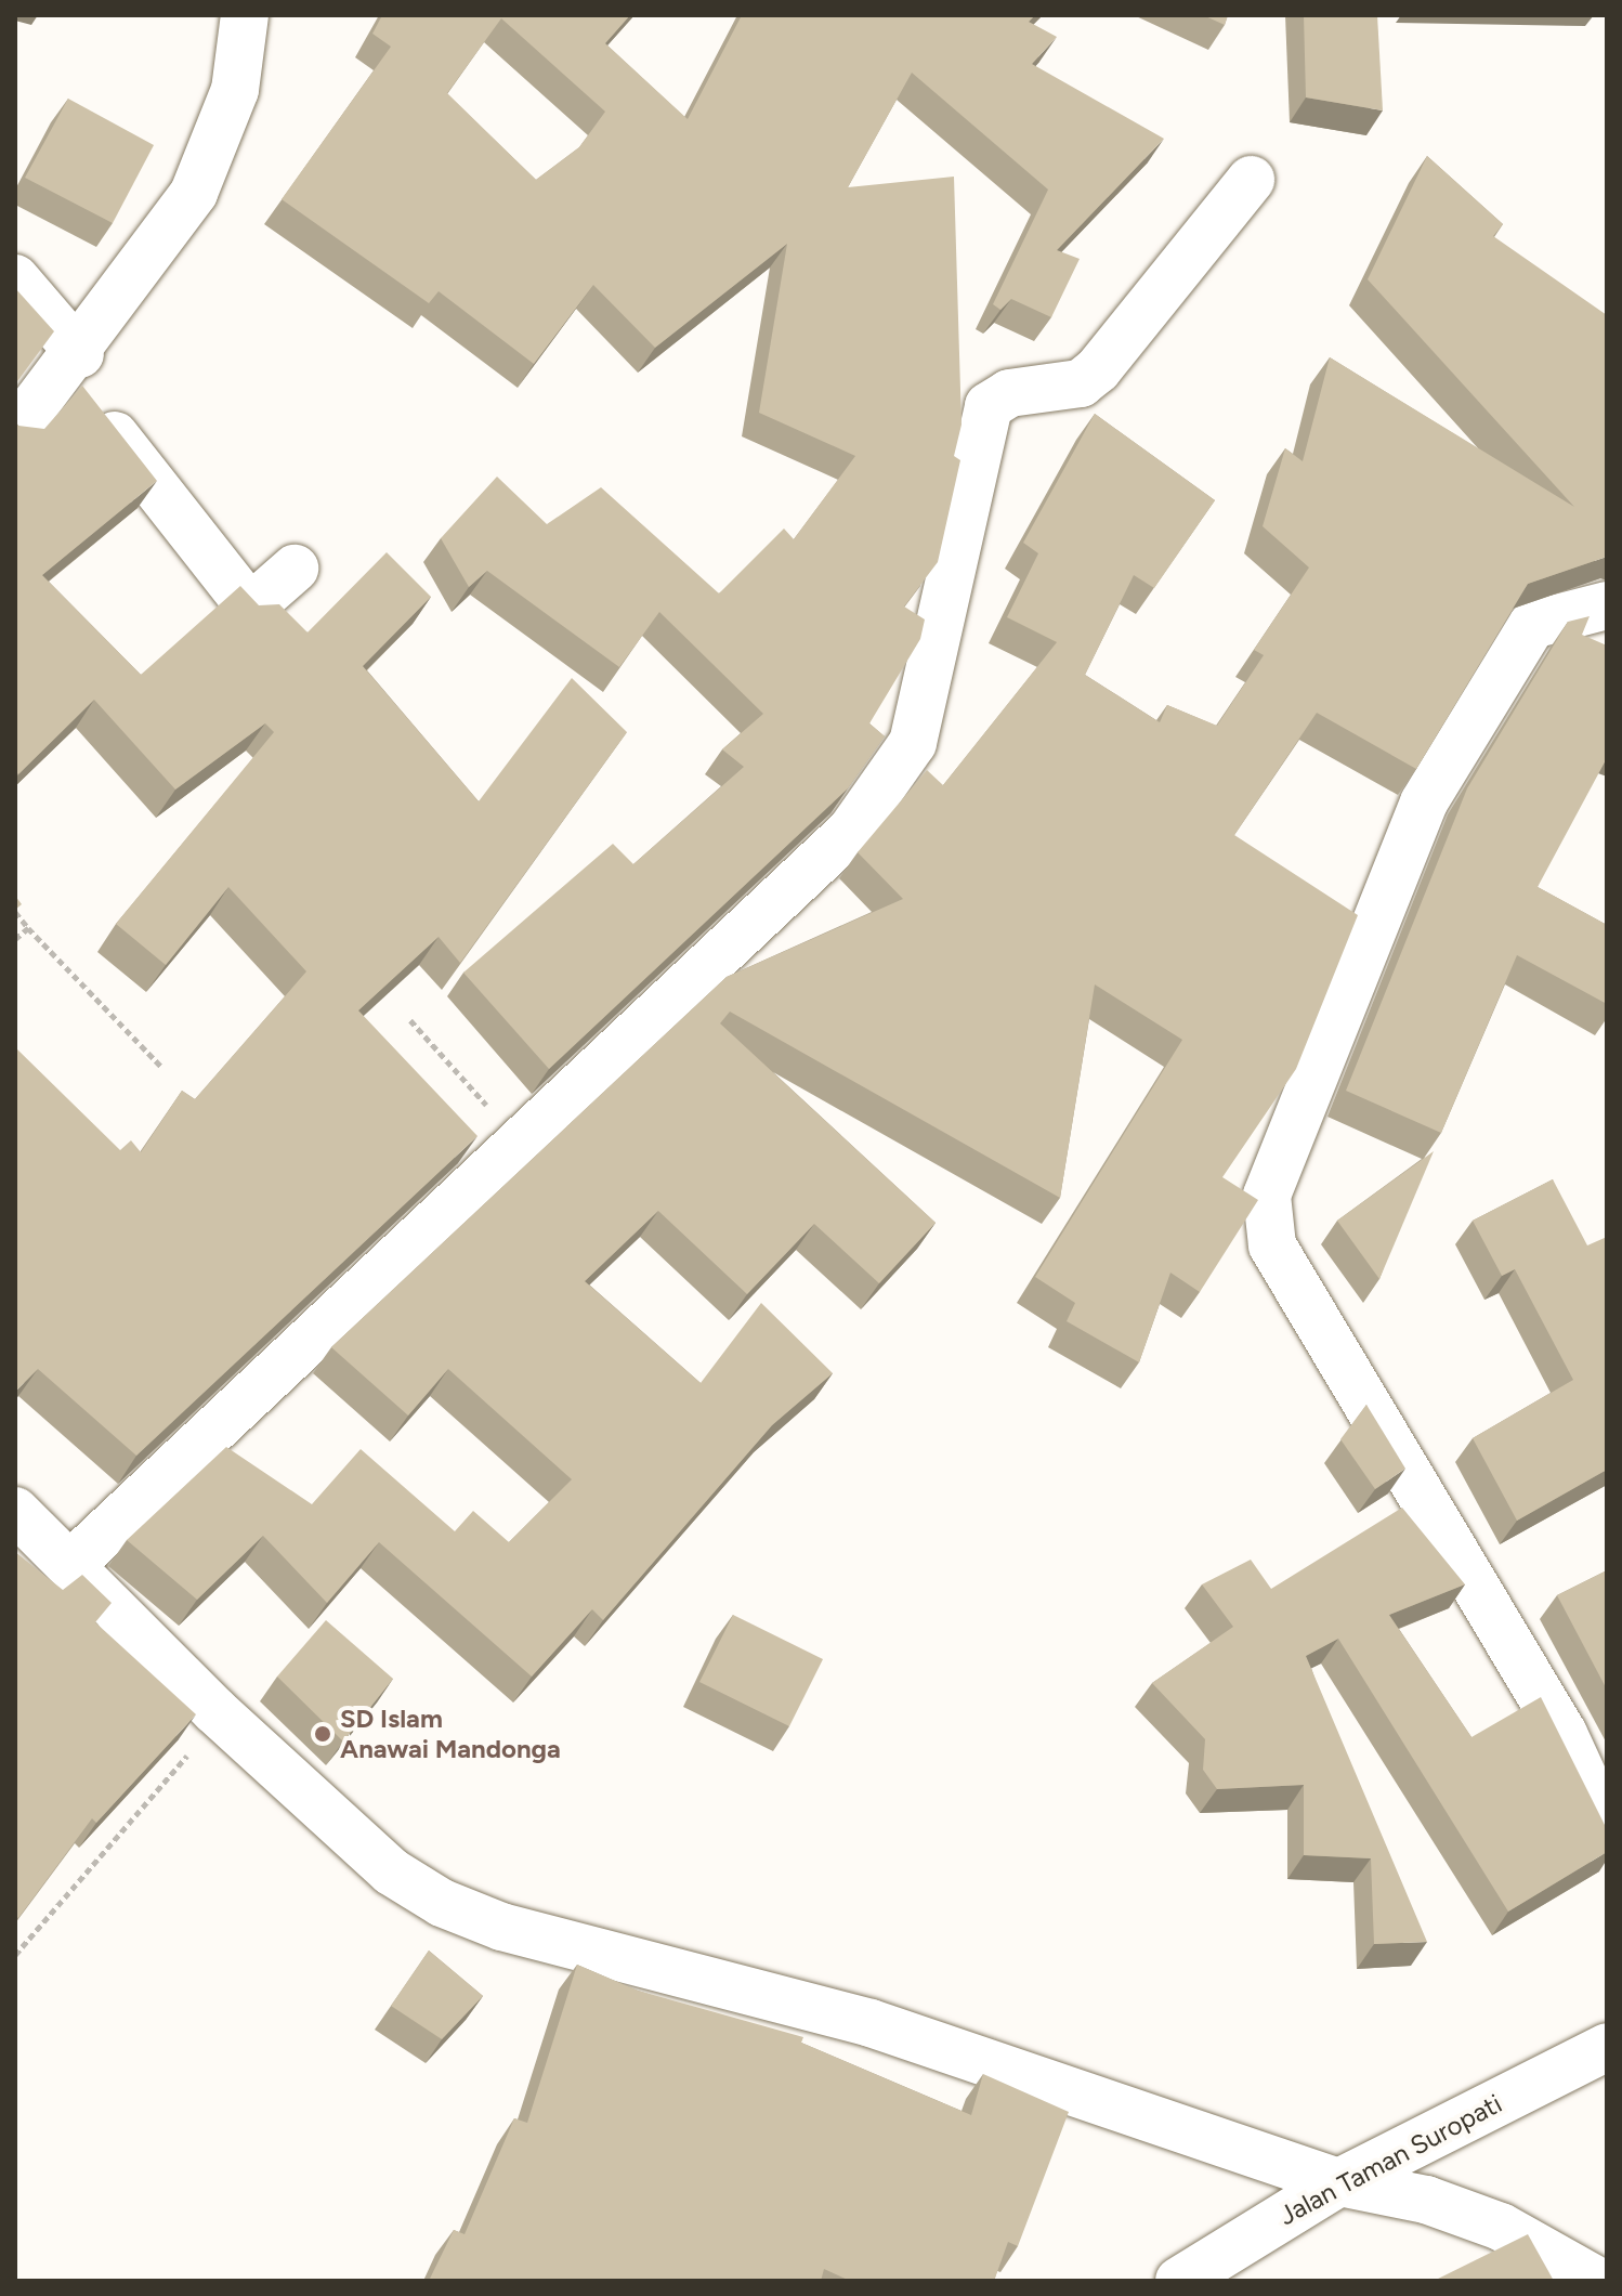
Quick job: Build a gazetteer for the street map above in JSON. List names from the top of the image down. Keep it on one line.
{"streets":{"street":["Jalan Taman Suropati"]},"places":["SD Islam Anawai Mandonga"]}
